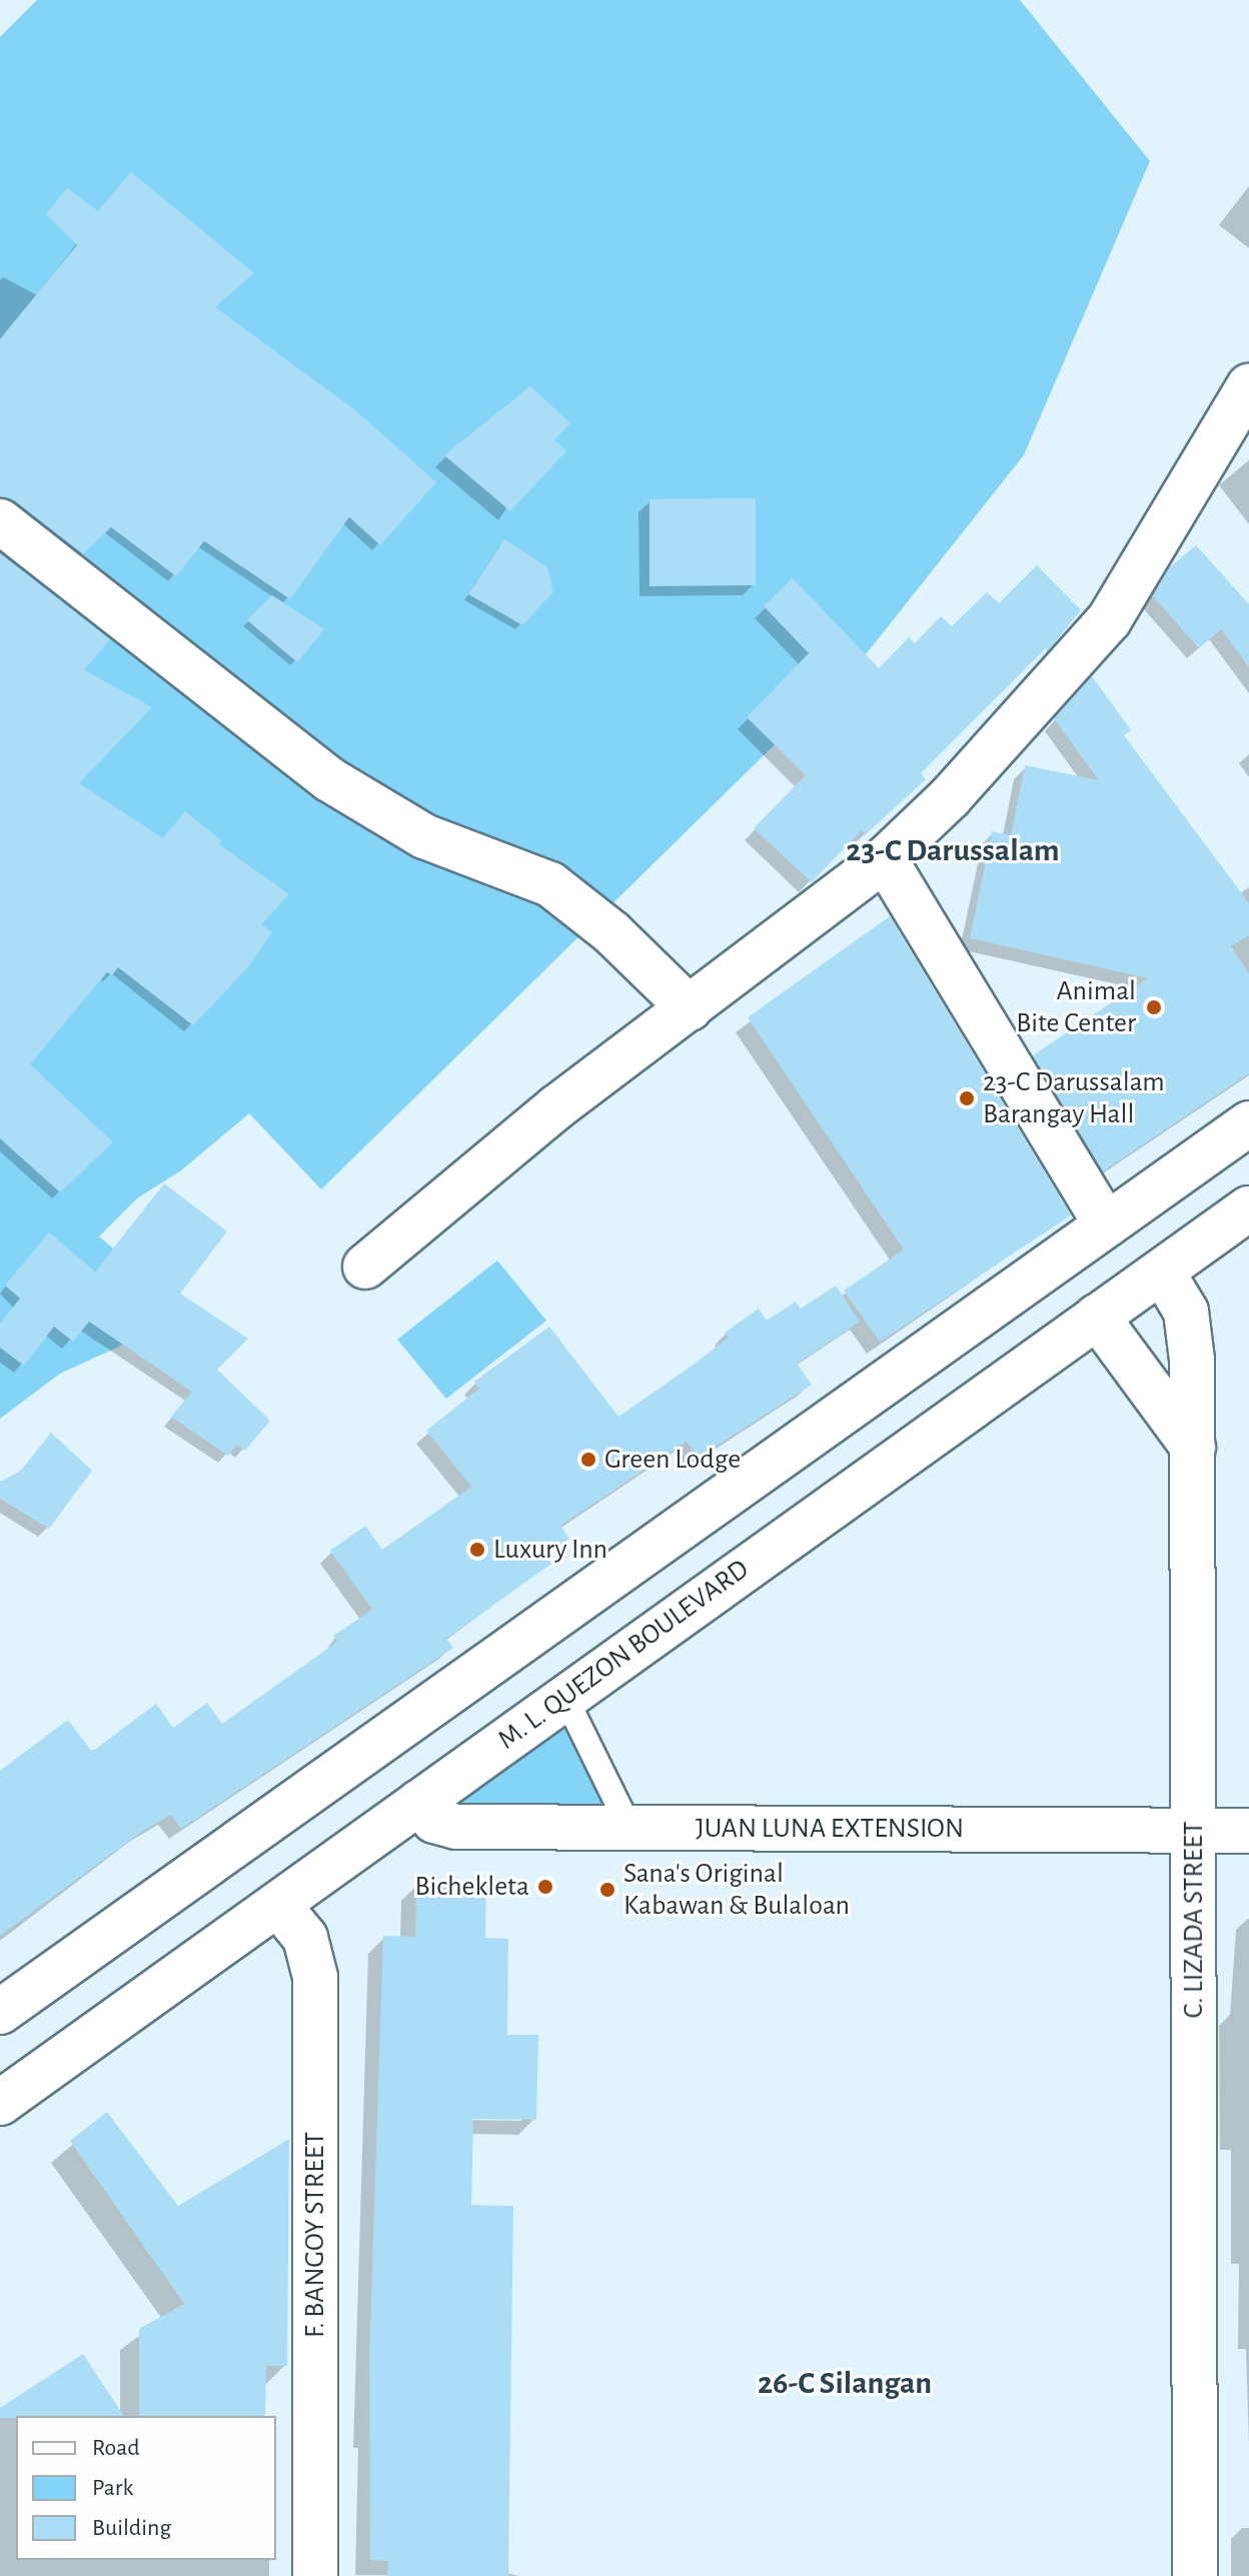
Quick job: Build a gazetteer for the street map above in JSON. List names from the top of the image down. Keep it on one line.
{"streets":{"street":["M. L. QUEZON BOULEVARD","JUAN LUNA EXTENSION","C. LIZADA STREET","F. BANGOY STREET"]},"crossings":[["M. L. QUEZON BOULEVARD","JUAN LUNA EXTENSION"],["M. L. QUEZON BOULEVARD","C. LIZADA STREET"],["M. L. QUEZON BOULEVARD","F. BANGOY STREET"],["JUAN LUNA EXTENSION","C. LIZADA STREET"]],"districts":["23-C Darussalam","26-C Silangan"],"places":["Animal Bite Center","23-C Darussalam Barangay Hall","Green Lodge","Luxury Inn","Bichekleta","Sana's Original Kabawan & Bulaloan"],"legend":["Road","Park","Building"]}
